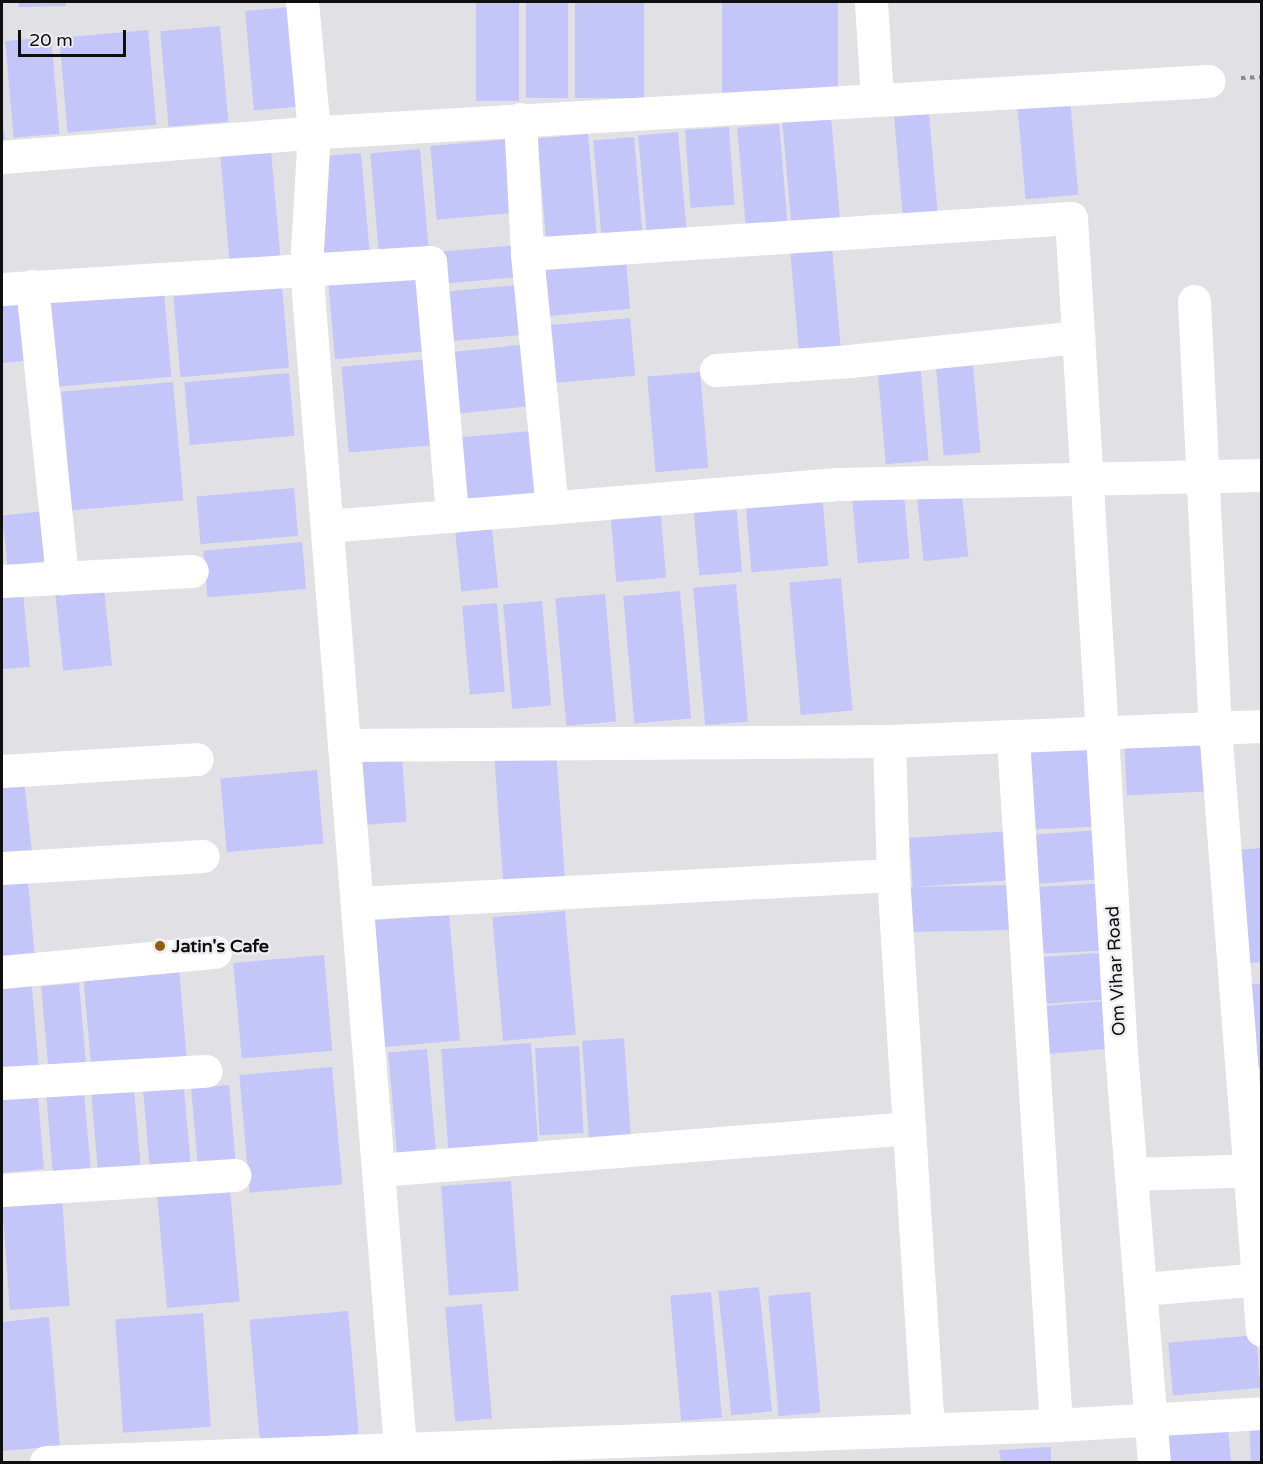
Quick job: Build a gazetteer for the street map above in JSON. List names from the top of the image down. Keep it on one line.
{"streets":{"street":["Om Vihar Road"]},"places":["Jatin's Cafe"],"scale_bar":"20 m"}
